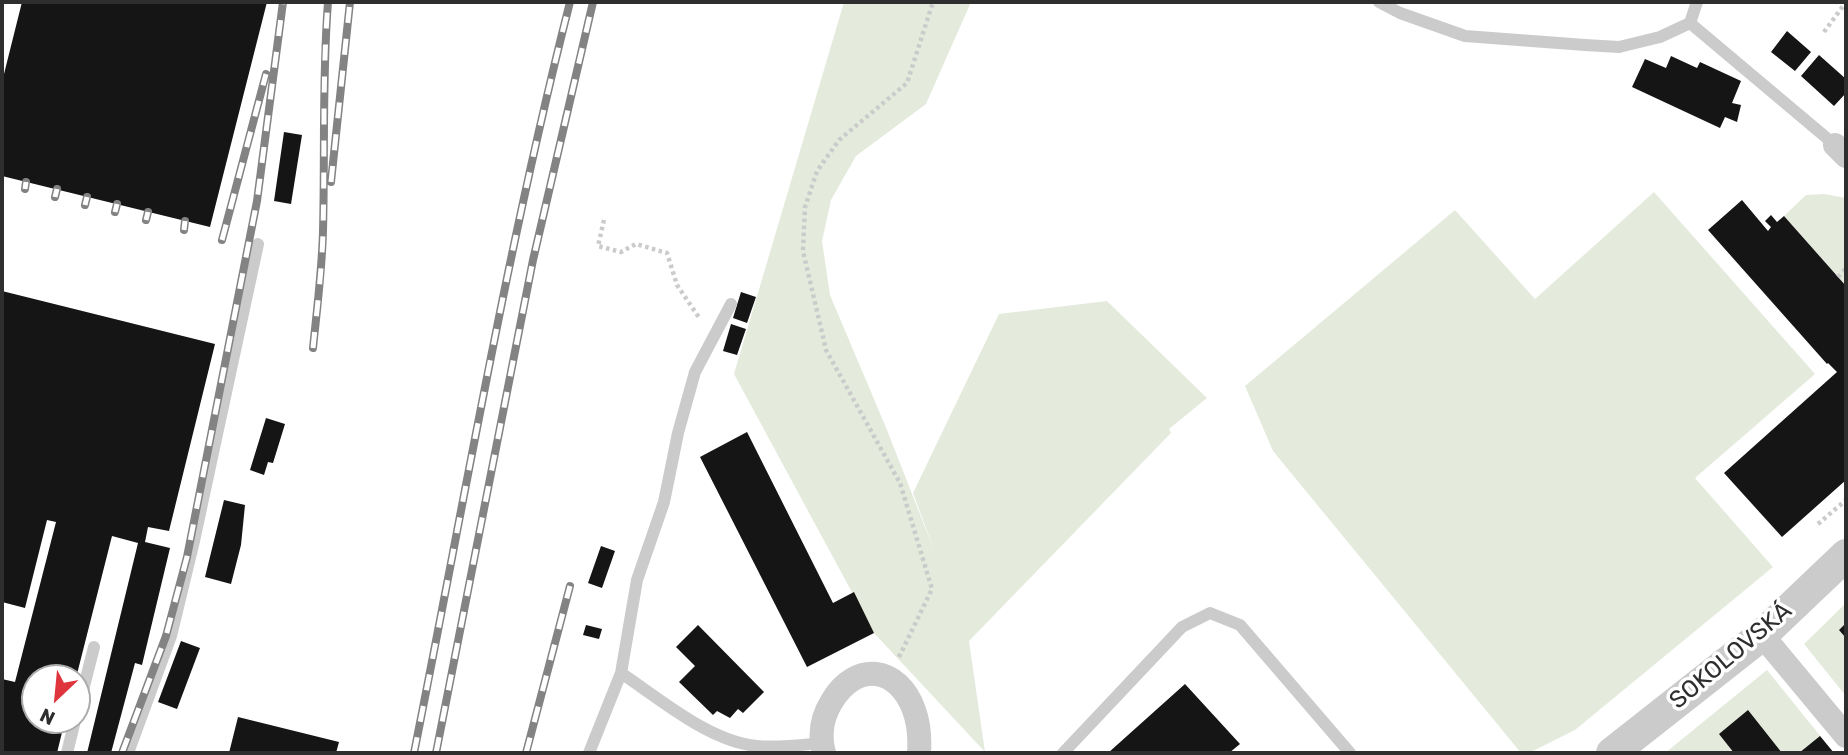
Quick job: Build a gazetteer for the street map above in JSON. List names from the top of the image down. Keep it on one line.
{"streets":{"street":["SOKOLOVSKÁ"]},"north":"bottom left"}
